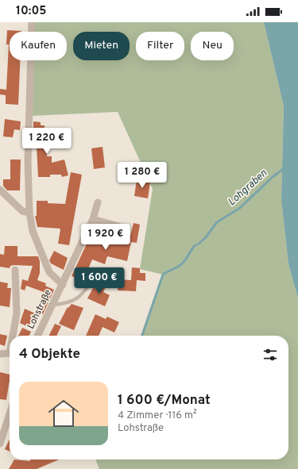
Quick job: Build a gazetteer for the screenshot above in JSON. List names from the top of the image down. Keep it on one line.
{"streets":{"street":["Lohstraße"]},"water":["Lohgraben"],"page":{"status":"10:05","chip":["Kaufen","Mieten","Filter","Neu"],"price":["1 220 €","1 280 €","1 920 €","1 600 €"],"heading":"4 Objekte","list":[{"name":"1 600 €/Monat","note":"4 Zimmer · 116 m² · Lohstraße"}]}}
